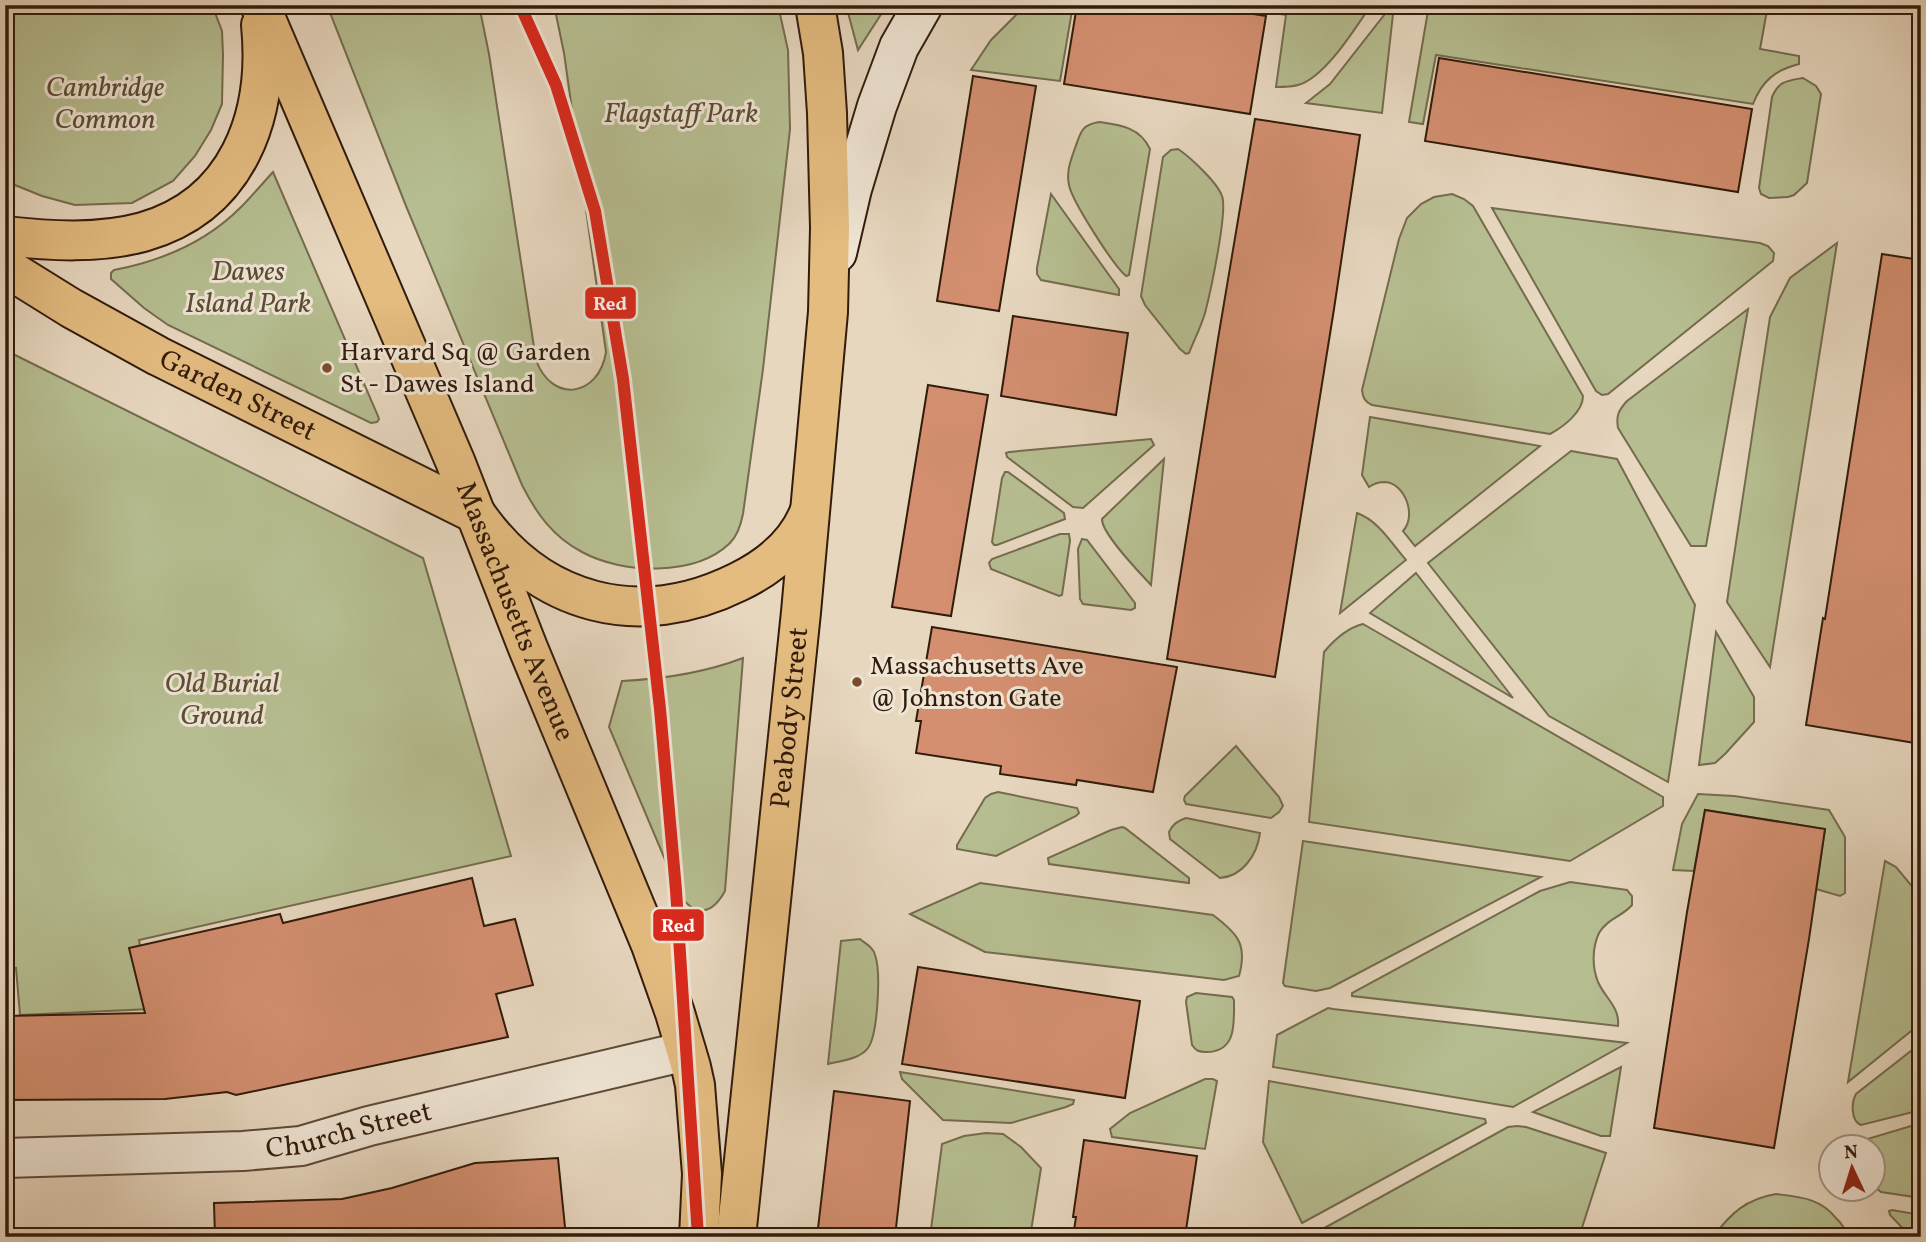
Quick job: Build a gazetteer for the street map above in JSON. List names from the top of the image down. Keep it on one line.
{"streets":{"main road":["Garden Street","Massachusetts Avenue","Peabody Street"],"street":["Church Street"]},"crossings":[["Garden Street","Massachusetts Avenue"],["Massachusetts Avenue","Church Street"]],"parks":["Cambridge Common","Flagstaff Park","Dawes Island Park","Old Burial Ground"],"places":["Harvard Sq @ Garden St - Dawes Island","Massachusetts Ave @ Johnston Gate"],"lines":["transit line Red"],"north":"top"}
